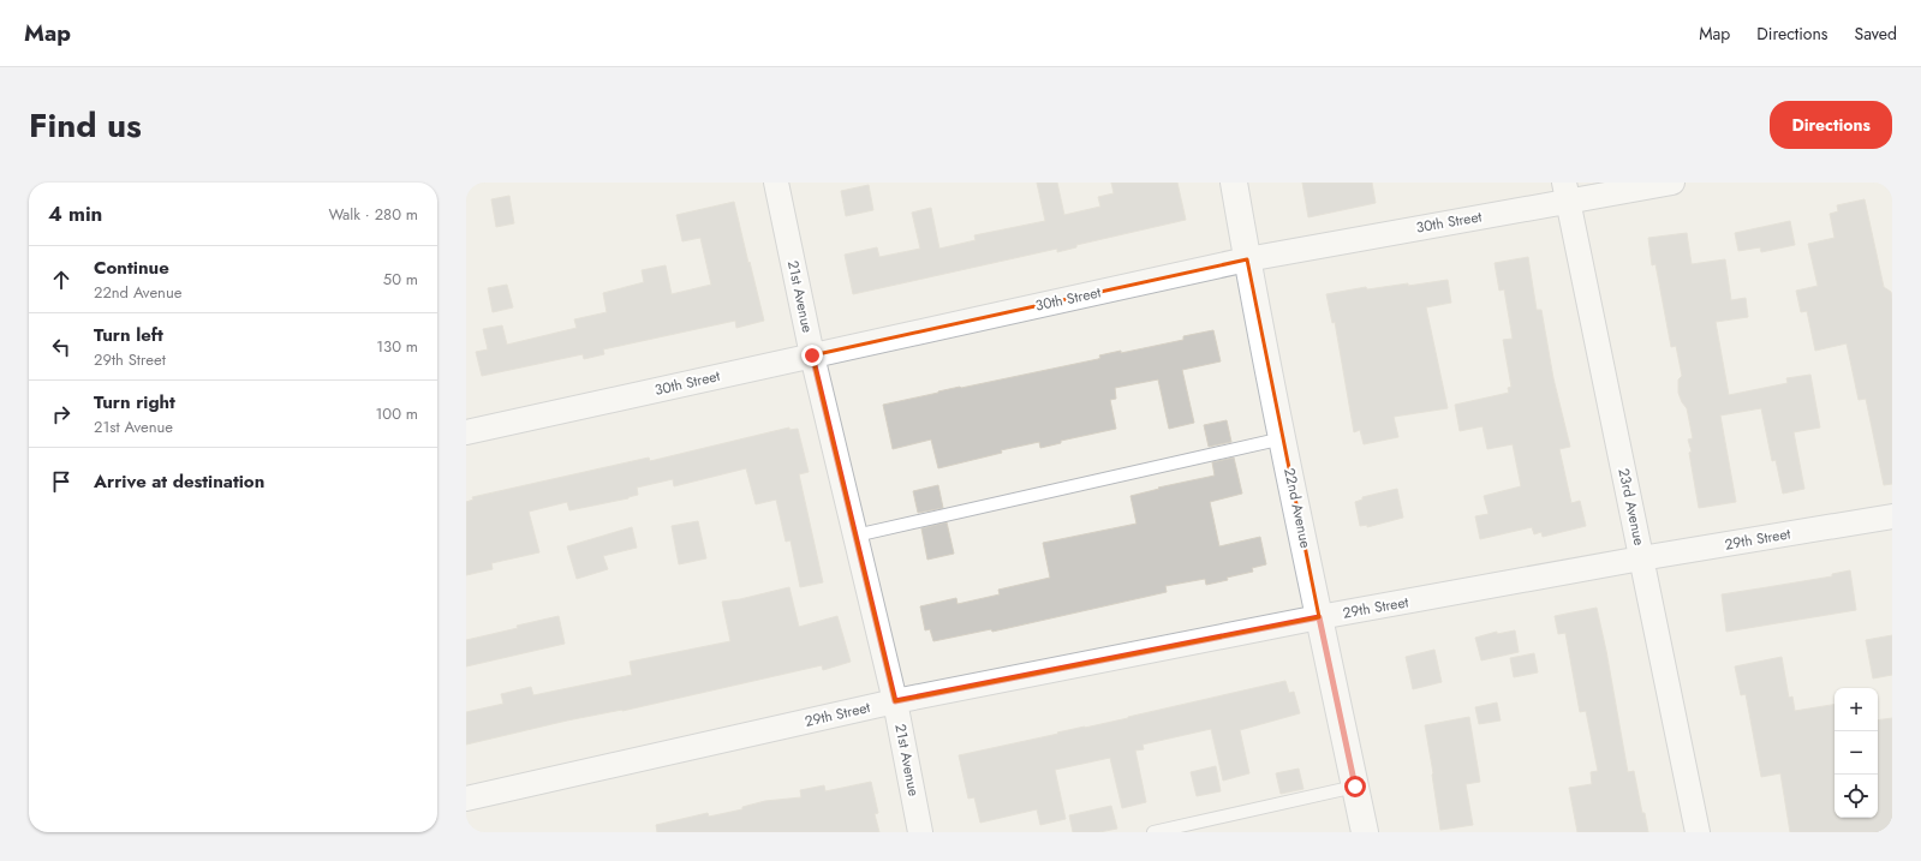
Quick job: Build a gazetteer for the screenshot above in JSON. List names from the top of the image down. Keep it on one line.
{"streets":{"street":["30th Street","21st Avenue","23rd Avenue","22nd Avenue","29th Street"]},"crossings":[["30th Street","21st Avenue"],["30th Street","23rd Avenue"],["30th Street","22nd Avenue"],["21st Avenue","29th Street"],["23rd Avenue","29th Street"],["22nd Avenue","29th Street"]],"page":{"header":"Map","nav":["Map","Directions","Saved"],"title":"Find us","buttons":"Directions","heading":["4 min","Walk · 280 m"],"list":[["Continue","22nd Avenue","50 m"],["Turn left","29th Street","130 m"],["Turn right","21st Avenue","100 m"],"Arrive at destination"],"map_buttons":["+","−"]}}
